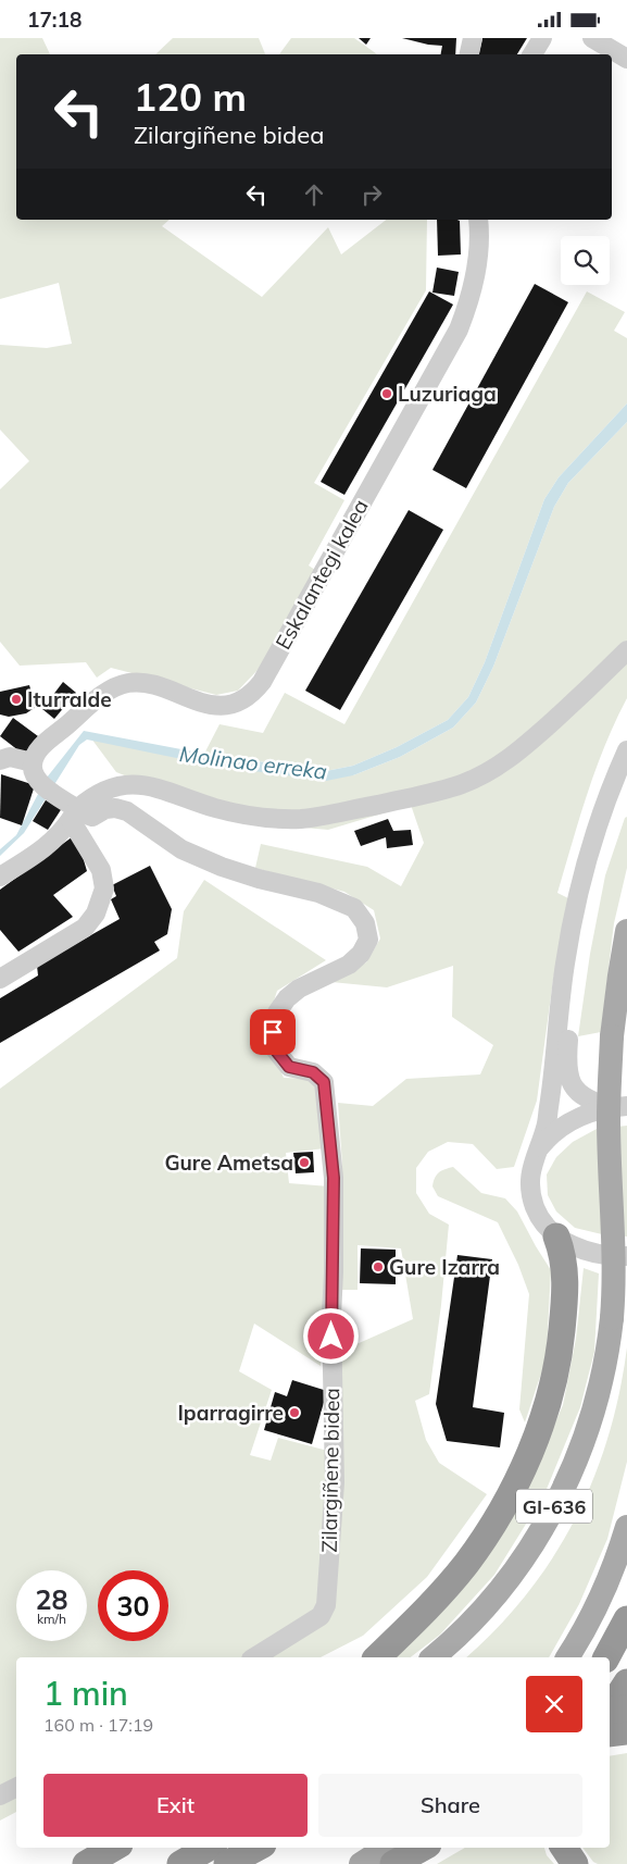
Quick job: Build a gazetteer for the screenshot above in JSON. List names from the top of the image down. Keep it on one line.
{"streets":{"main road":["GI-636"],"street":["Eskalantegi kalea","Zilargiñene bidea"]},"water":["Molinao erreka"],"places":["Luzuriaga","Iturralde","Gure Ametsa","Gure Izarra","Iparragirre"],"page":{"status":"17:18","turn":["120 m","Zilargiñene bidea"],"speed":"28 km/h","limit":"30","heading":["1 min","160 m · 17:19"],"buttons":["Exit","Share"]}}
